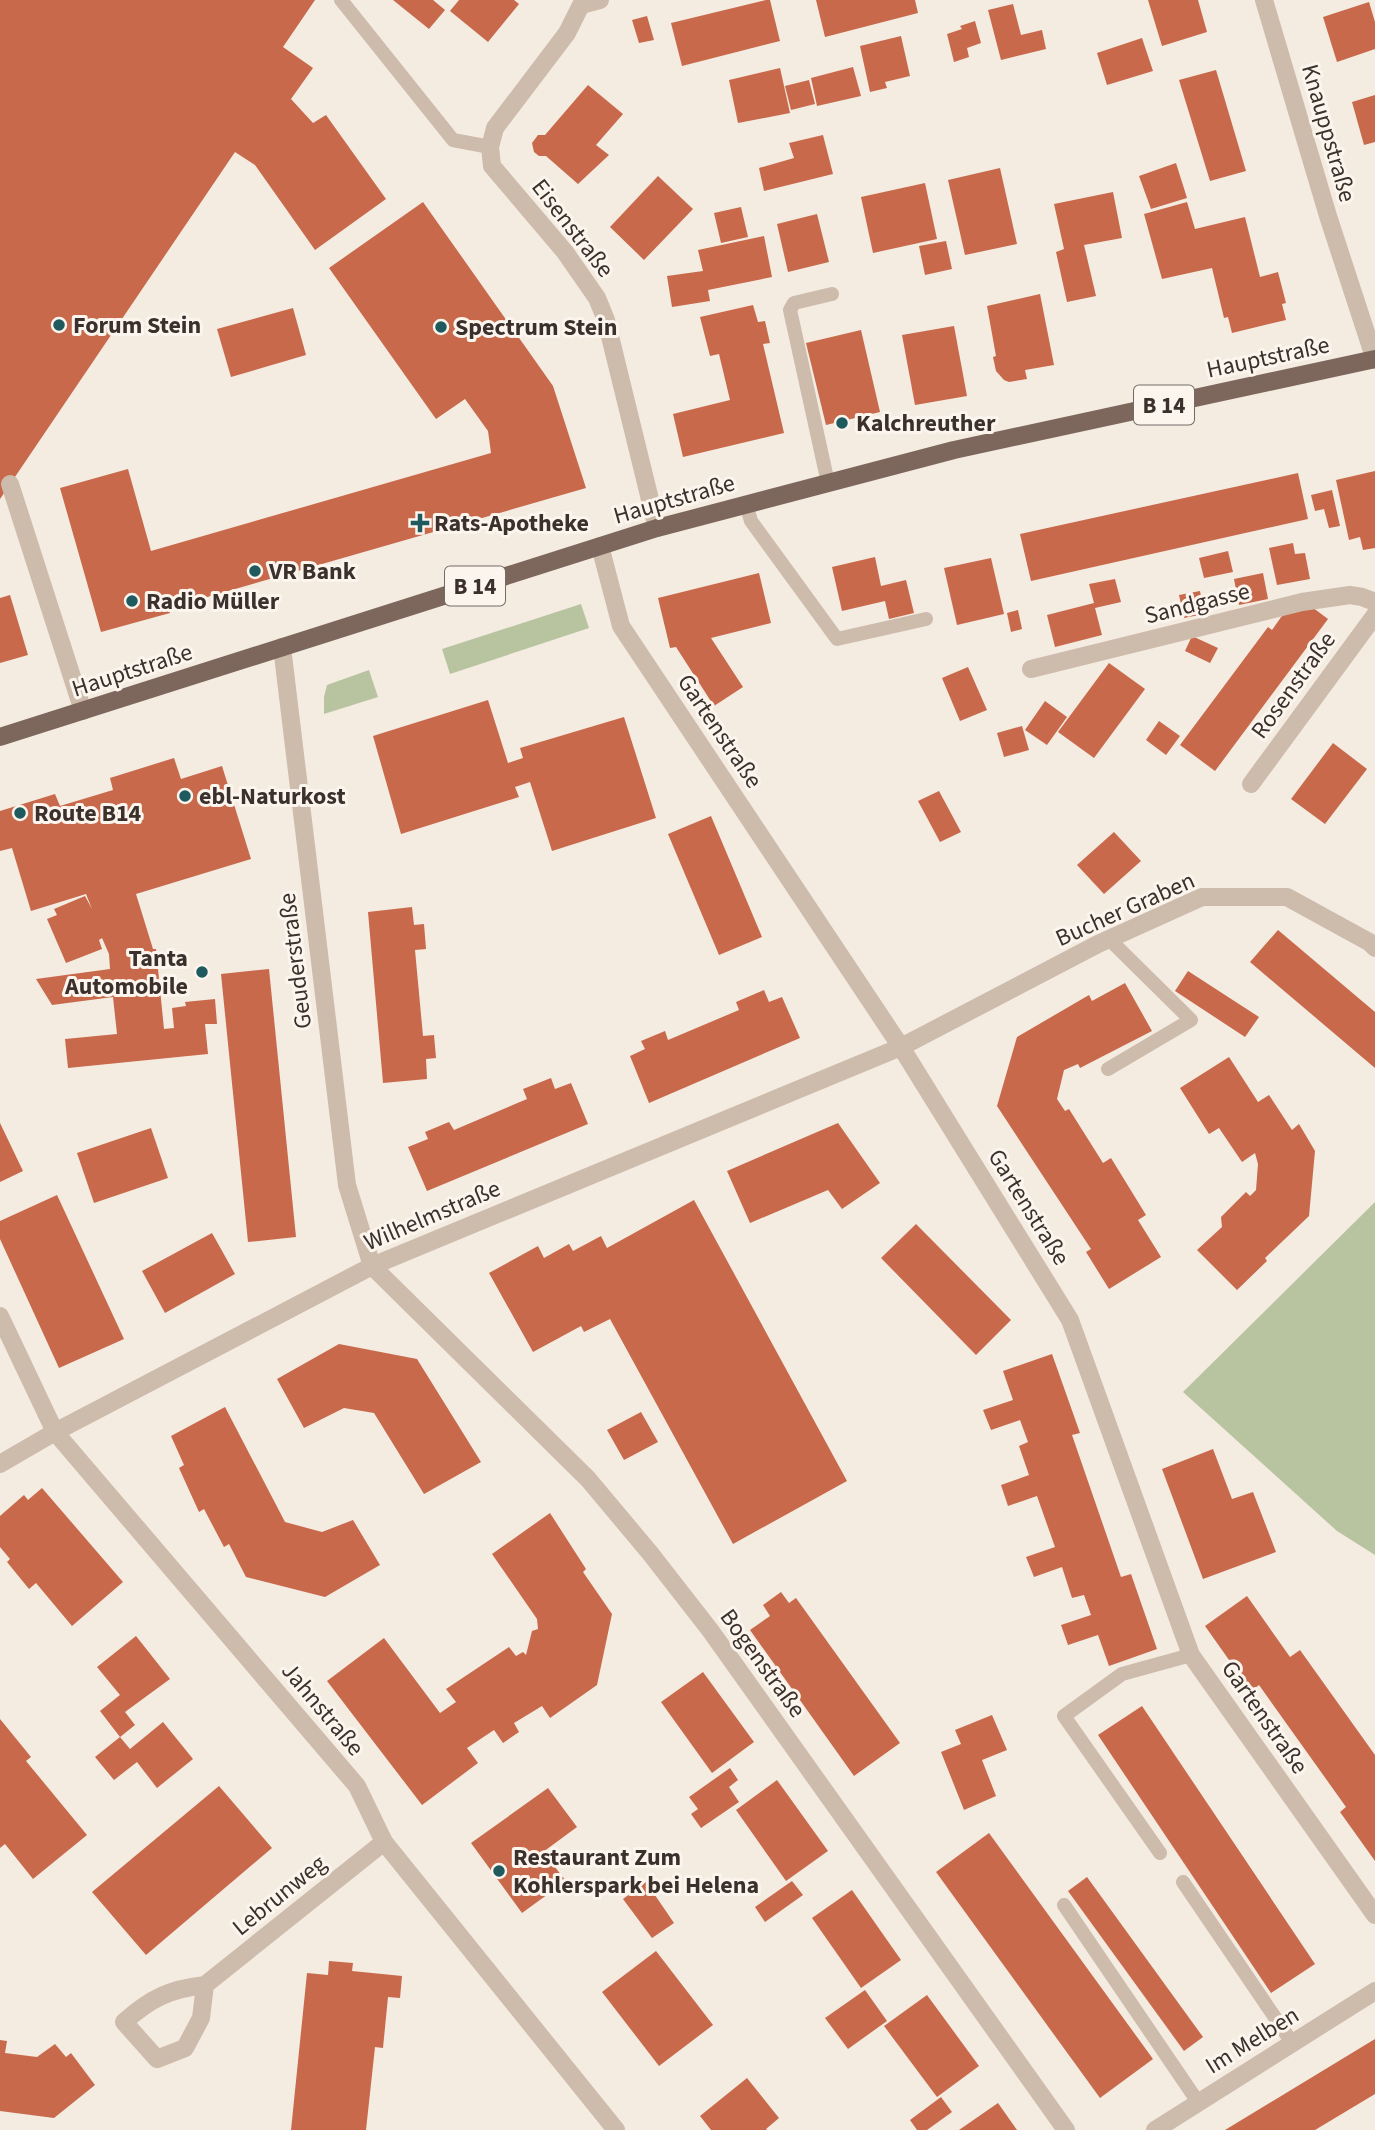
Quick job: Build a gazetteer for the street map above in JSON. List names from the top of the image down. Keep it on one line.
{"streets":{"main road":["Hauptstraße","B 14"],"street":["Knauppstraße","Eisenstraße","Sandgasse","Rosenstraße","Gartenstraße","Bucher Graben","Geuderstraße","Wilhelmstraße","Bogenstraße","Jahnstraße","Lebrunweg","Im Melben"]},"crossings":[["Knauppstraße","Hauptstraße"],["Eisenstraße","Hauptstraße"],["Hauptstraße","Gartenstraße"],["Hauptstraße","Geuderstraße"],["Gartenstraße","Bucher Graben"],["Gartenstraße","Wilhelmstraße"],["Bucher Graben","Wilhelmstraße"],["Geuderstraße","Wilhelmstraße"],["Geuderstraße","Bogenstraße"],["Wilhelmstraße","Bogenstraße"],["Wilhelmstraße","Jahnstraße"],["Jahnstraße","Lebrunweg"]],"places":{"other":["Forum Stein","Spectrum Stein","Kalchreuther","VR Bank","Radio Müller","ebl-Naturkost","Route B14","Tanta Automobile","Restaurant Zum Kohlerspark bei Helena"],"health":["Rats-Apotheke"]}}
